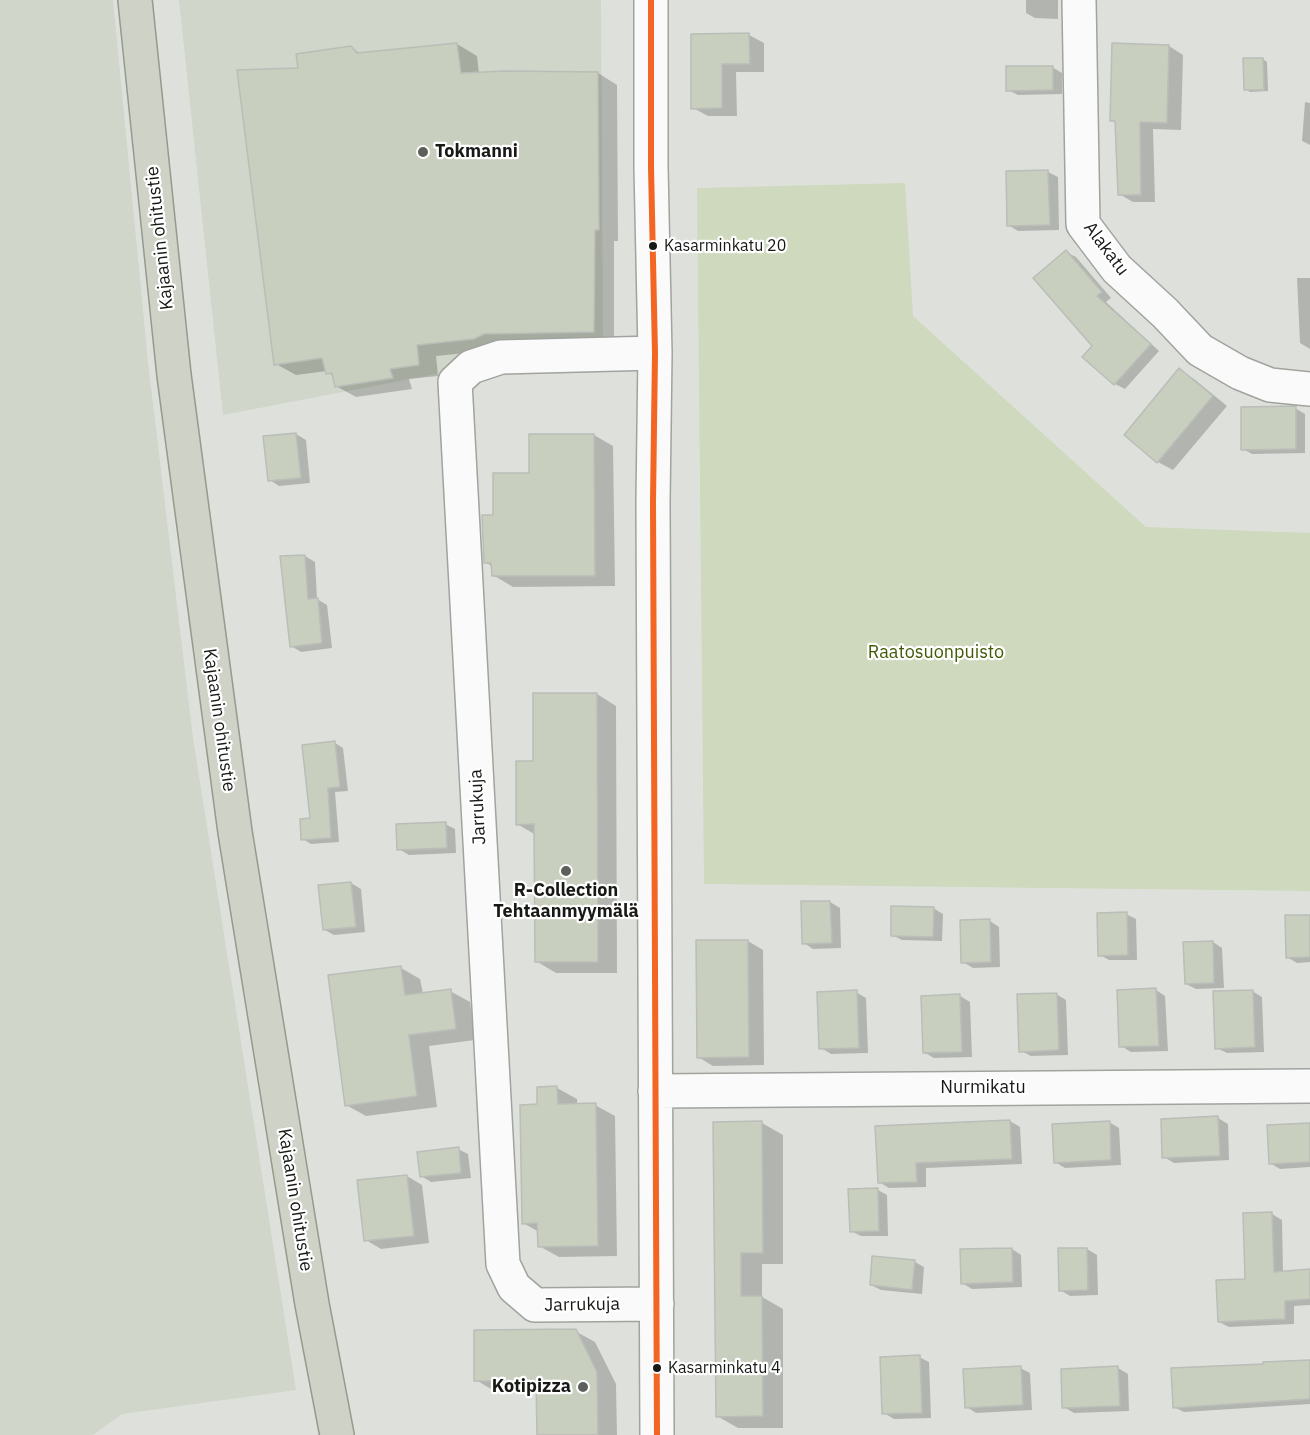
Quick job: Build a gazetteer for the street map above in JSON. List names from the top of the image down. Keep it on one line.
{"streets":{"highway":["Kajaanin ohitustie"],"street":["Alakatu","Jarrukuja","Nurmikatu"]},"parks":["Raatosuonpuisto"],"places":["Tokmanni","Kasarminkatu 20","R-Collection Tehtaanmyymälä","Kasarminkatu 4","Kotipizza"]}
